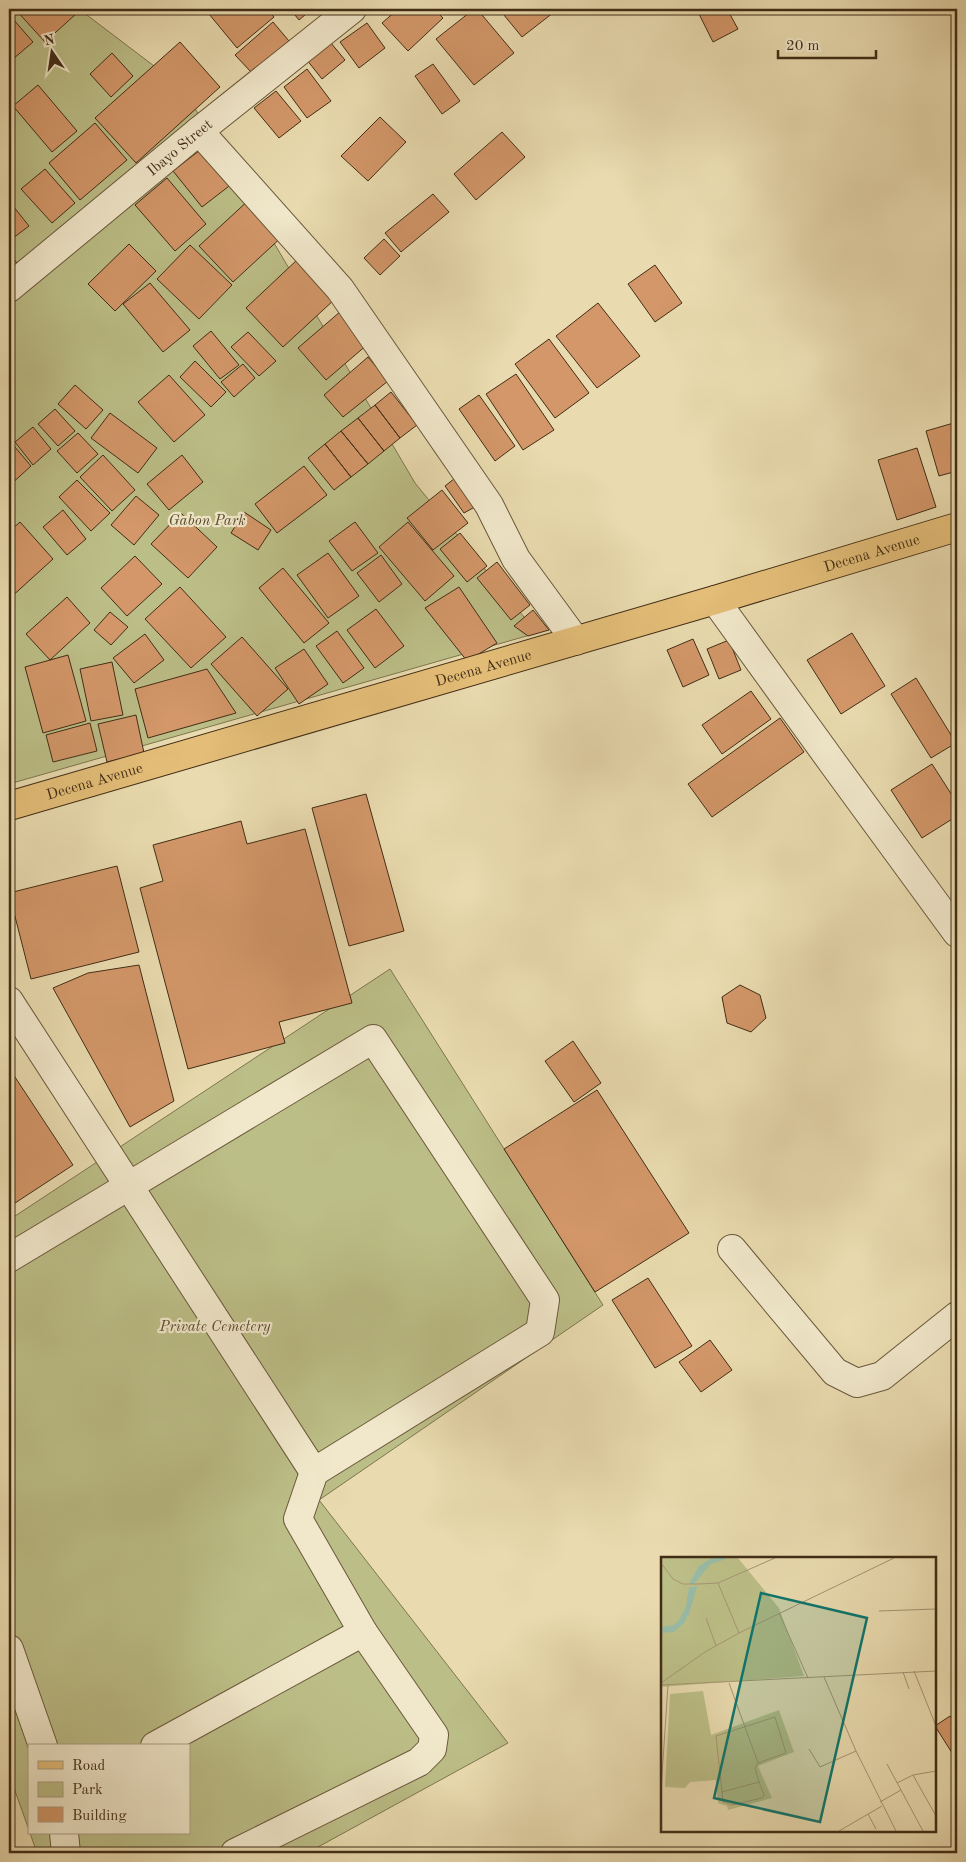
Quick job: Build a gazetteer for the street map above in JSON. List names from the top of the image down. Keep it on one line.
{"streets":{"main road":["Decena Avenue"],"street":["Ibayo Street"]},"parks":["Gabon Park","Private Cemetery"],"legend":["Road","Park","Building"],"scale_bar":"20 m","north":"top"}
